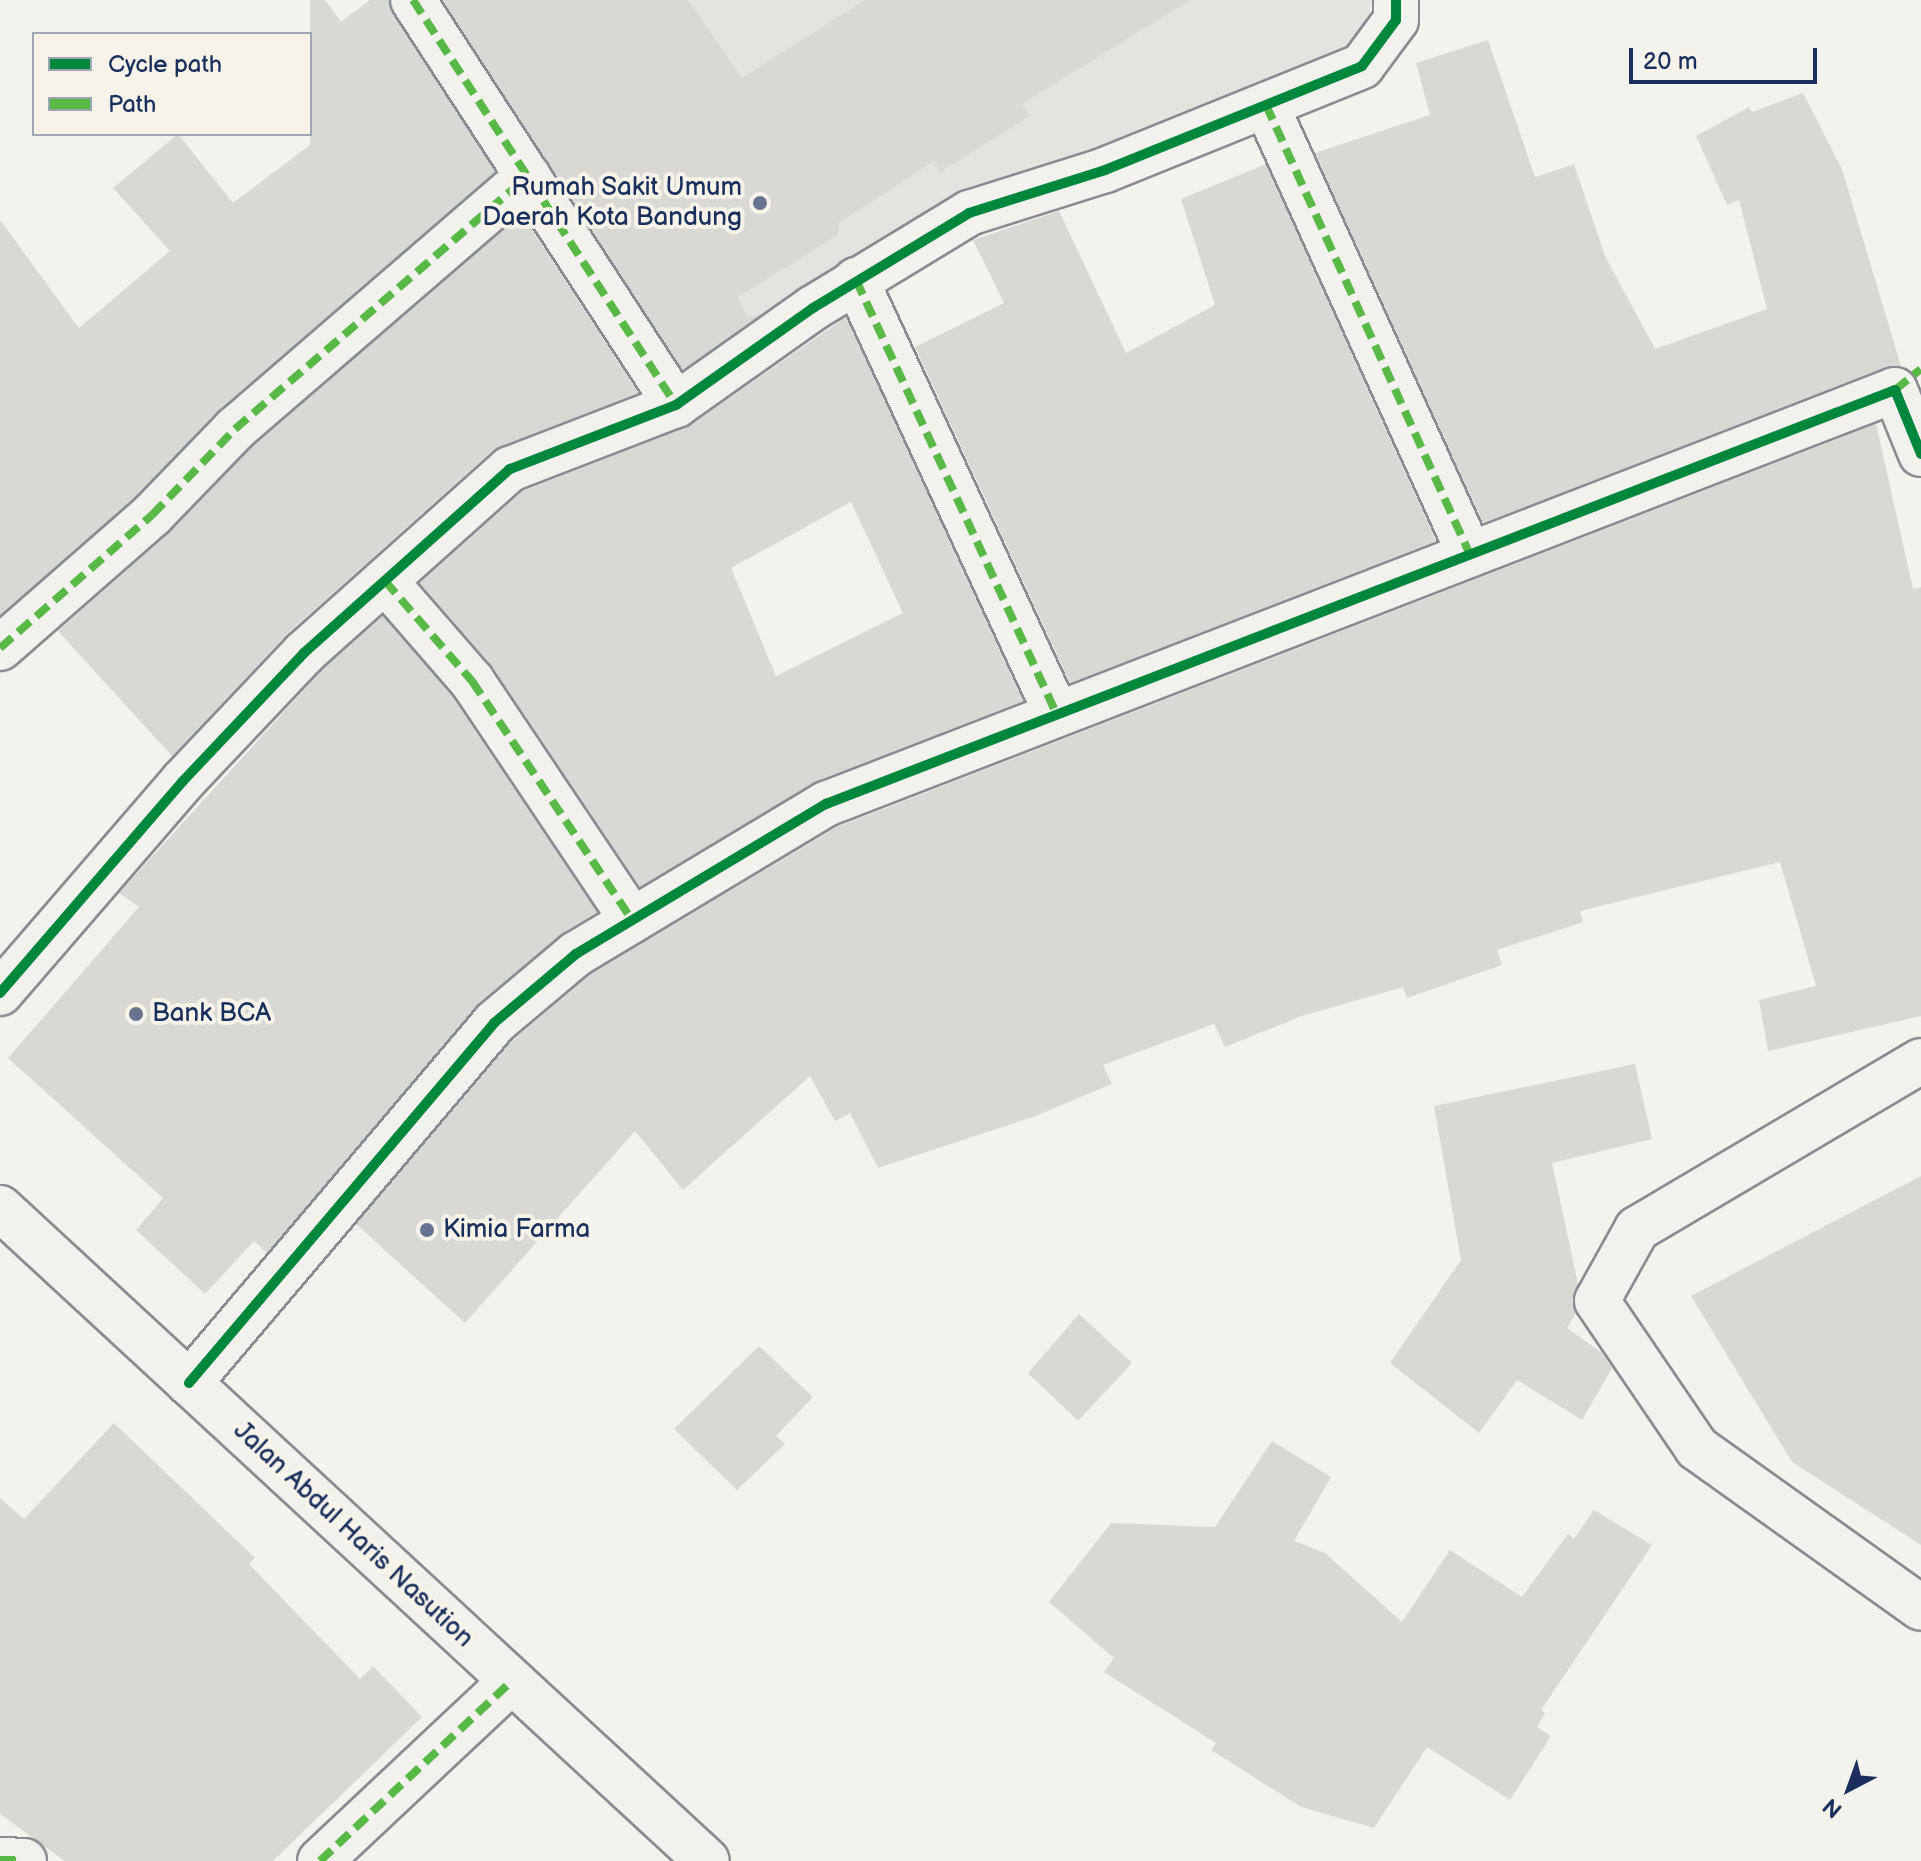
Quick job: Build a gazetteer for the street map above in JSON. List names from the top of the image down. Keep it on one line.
{"streets":{"main road":["Jalan Abdul Haris Nasution"]},"places":["Rumah Sakit Umum Daerah Kota Bandung","Bank BCA","Kimia Farma"],"legend":["Cycle path","Path"],"scale_bar":"20 m","north":"bottom left"}
